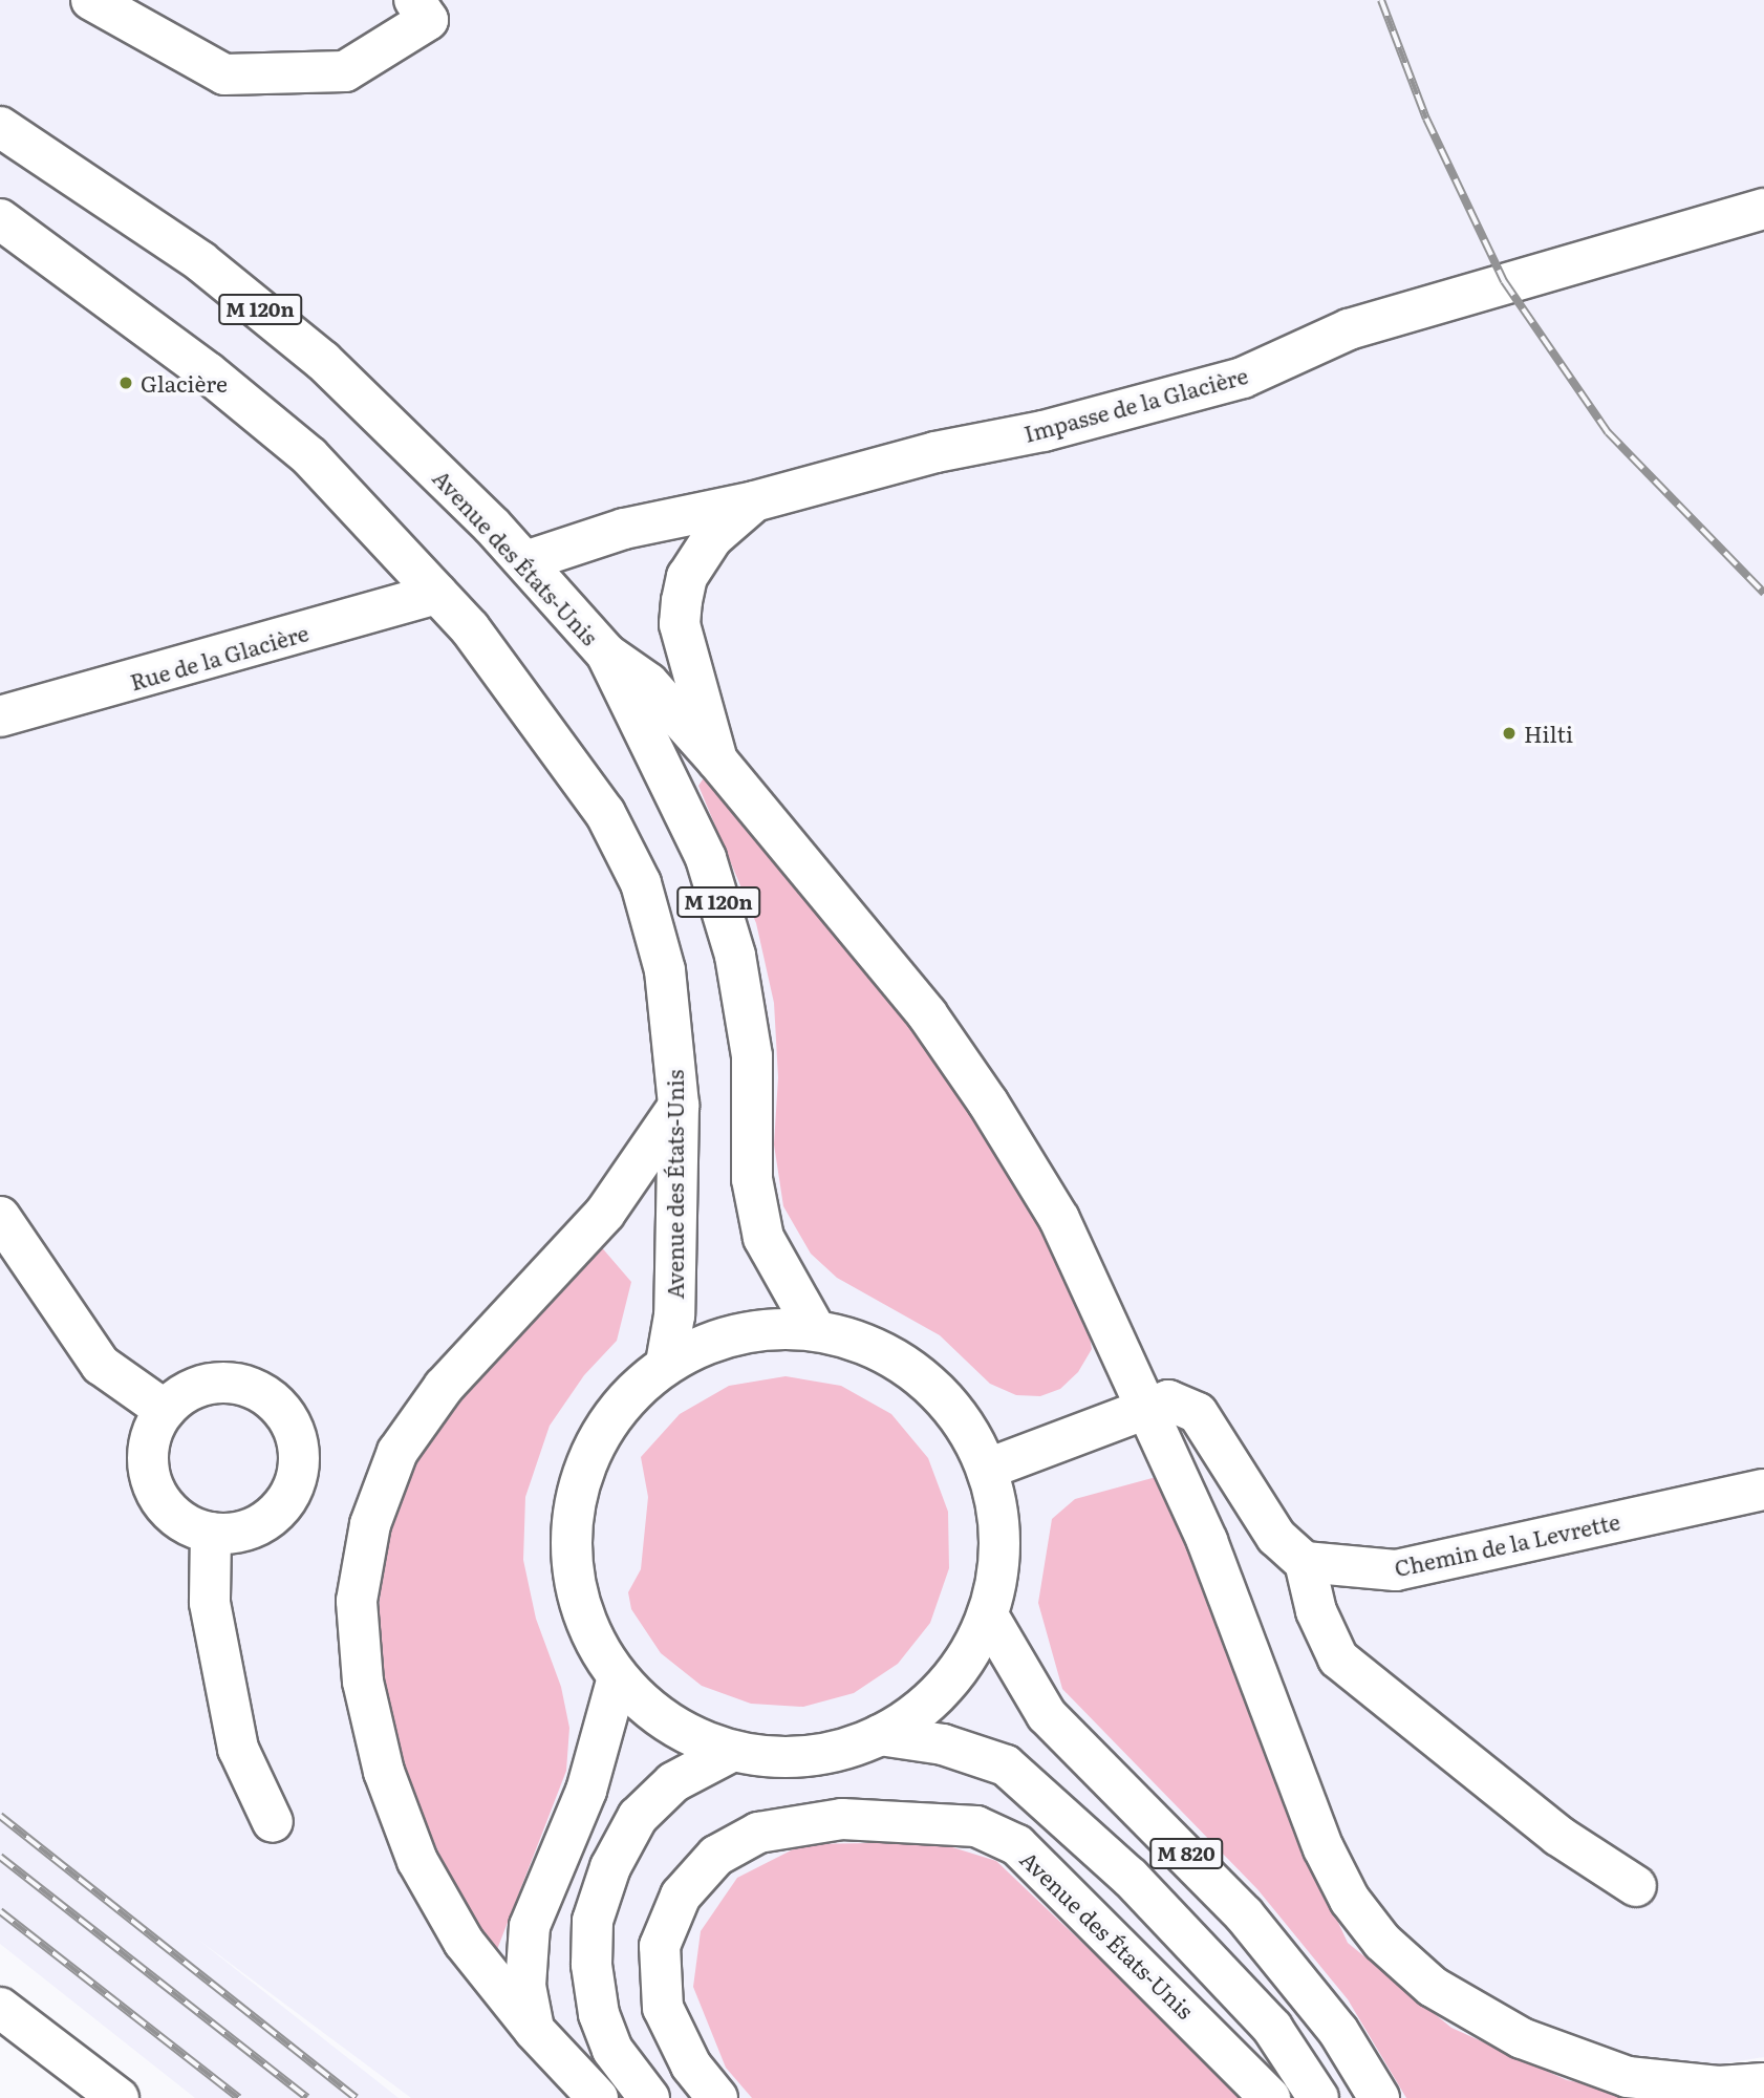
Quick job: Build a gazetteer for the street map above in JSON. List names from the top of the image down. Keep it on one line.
{"streets":{"main road":["M 120n","Impasse de la Glacière","Avenue des États-Unis","Rue de la Glacière","Chemin de la Levrette","M 820"]},"crossings":[["Impasse de la Glacière","Avenue des États-Unis"],["Avenue des États-Unis","Rue de la Glacière"]],"places":["Glacière","Hilti"]}
